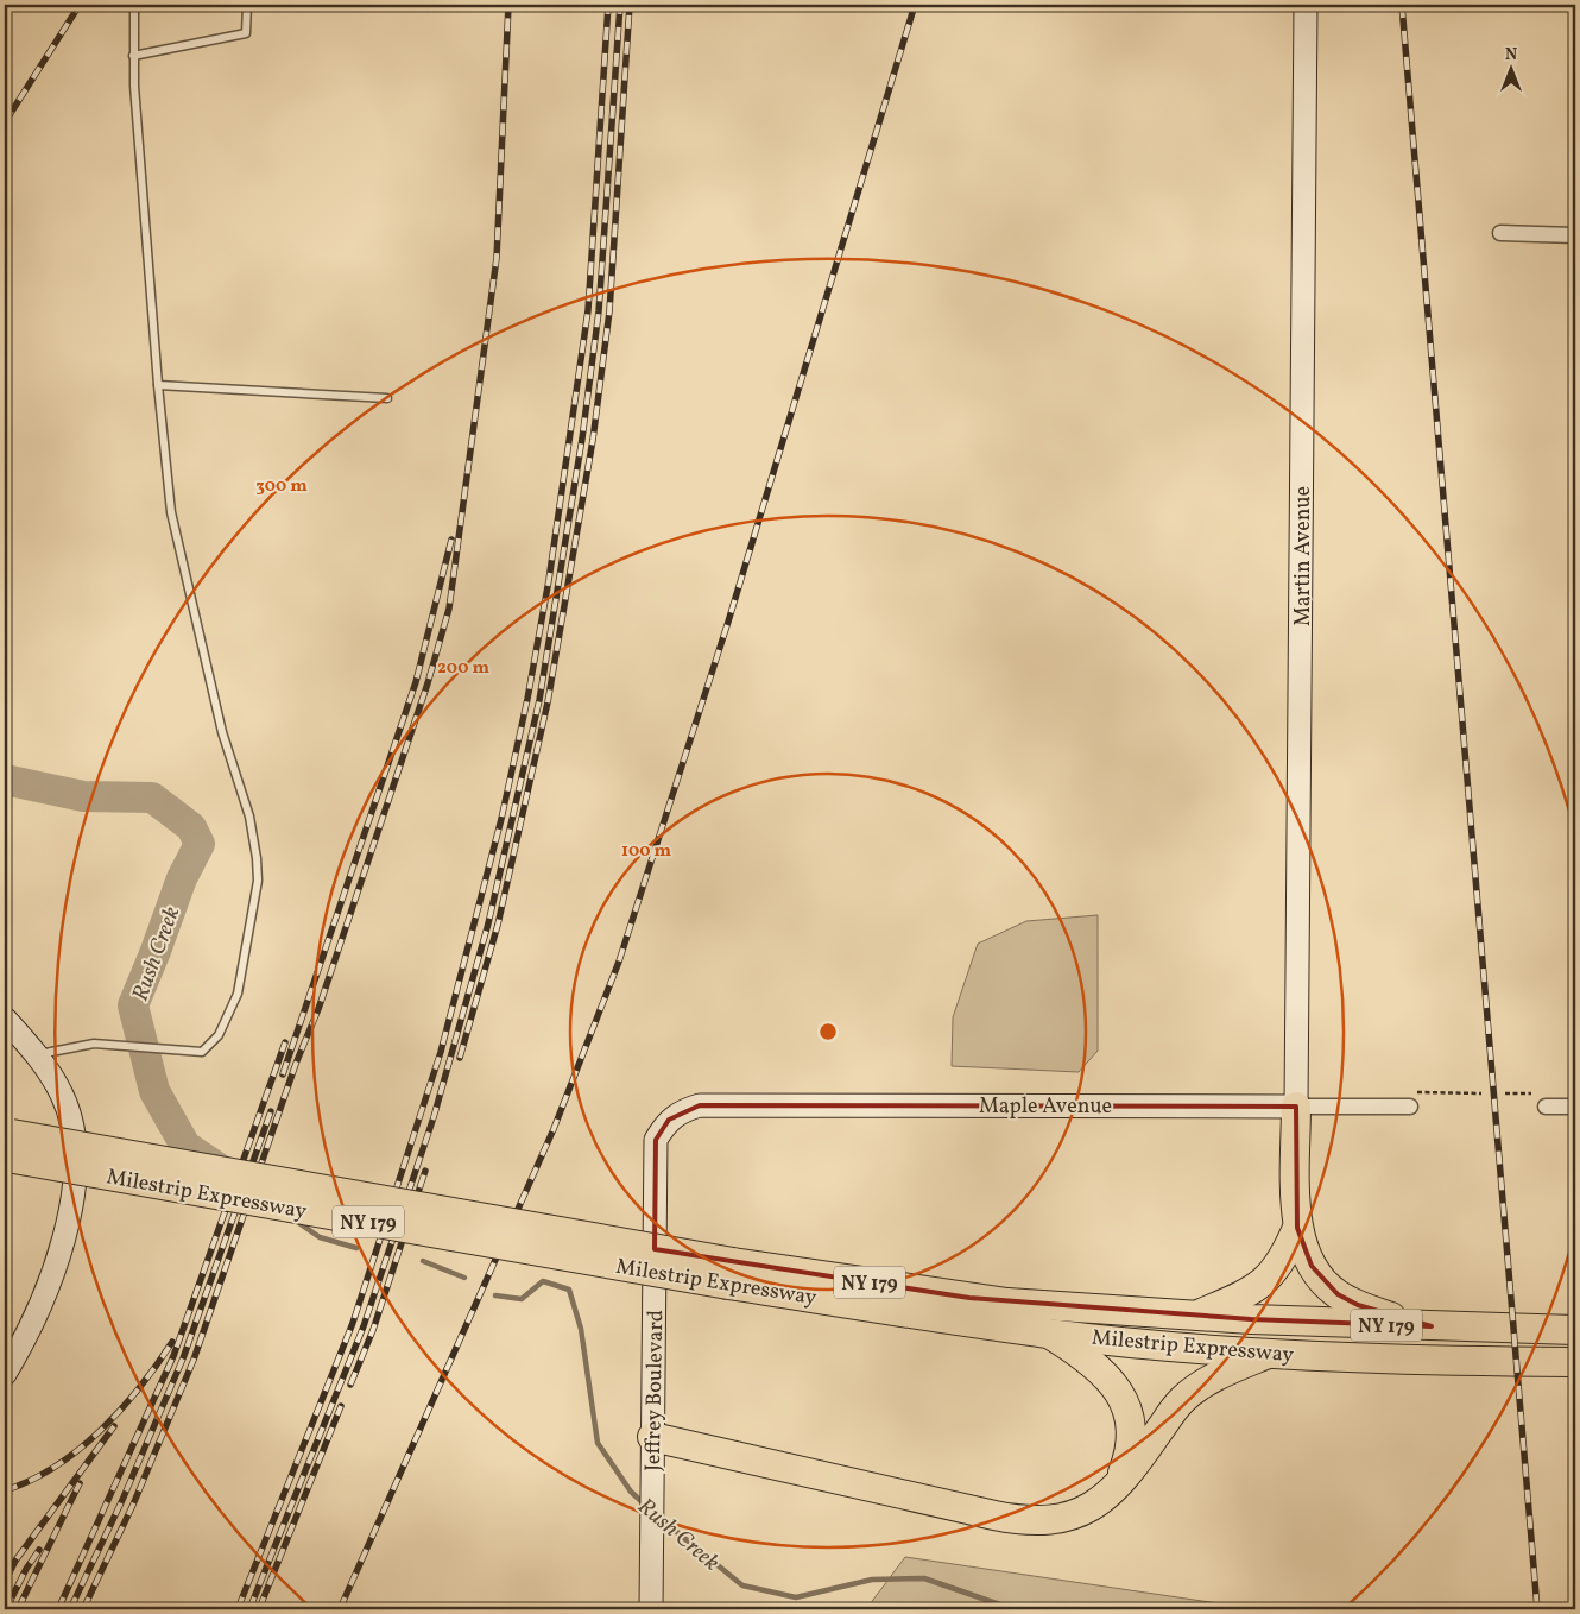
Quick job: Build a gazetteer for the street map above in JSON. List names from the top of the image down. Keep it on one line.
{"streets":{"highway":["Milestrip Expressway","NY 179"],"street":["Martin Avenue","Maple Avenue","Jeffrey Boulevard"]},"crossings":[["Martin Avenue","Maple Avenue"],["Maple Avenue","Jeffrey Boulevard"]],"water":["Rush Creek"],"north":"top","rings":["300 m","200 m","100 m"]}
